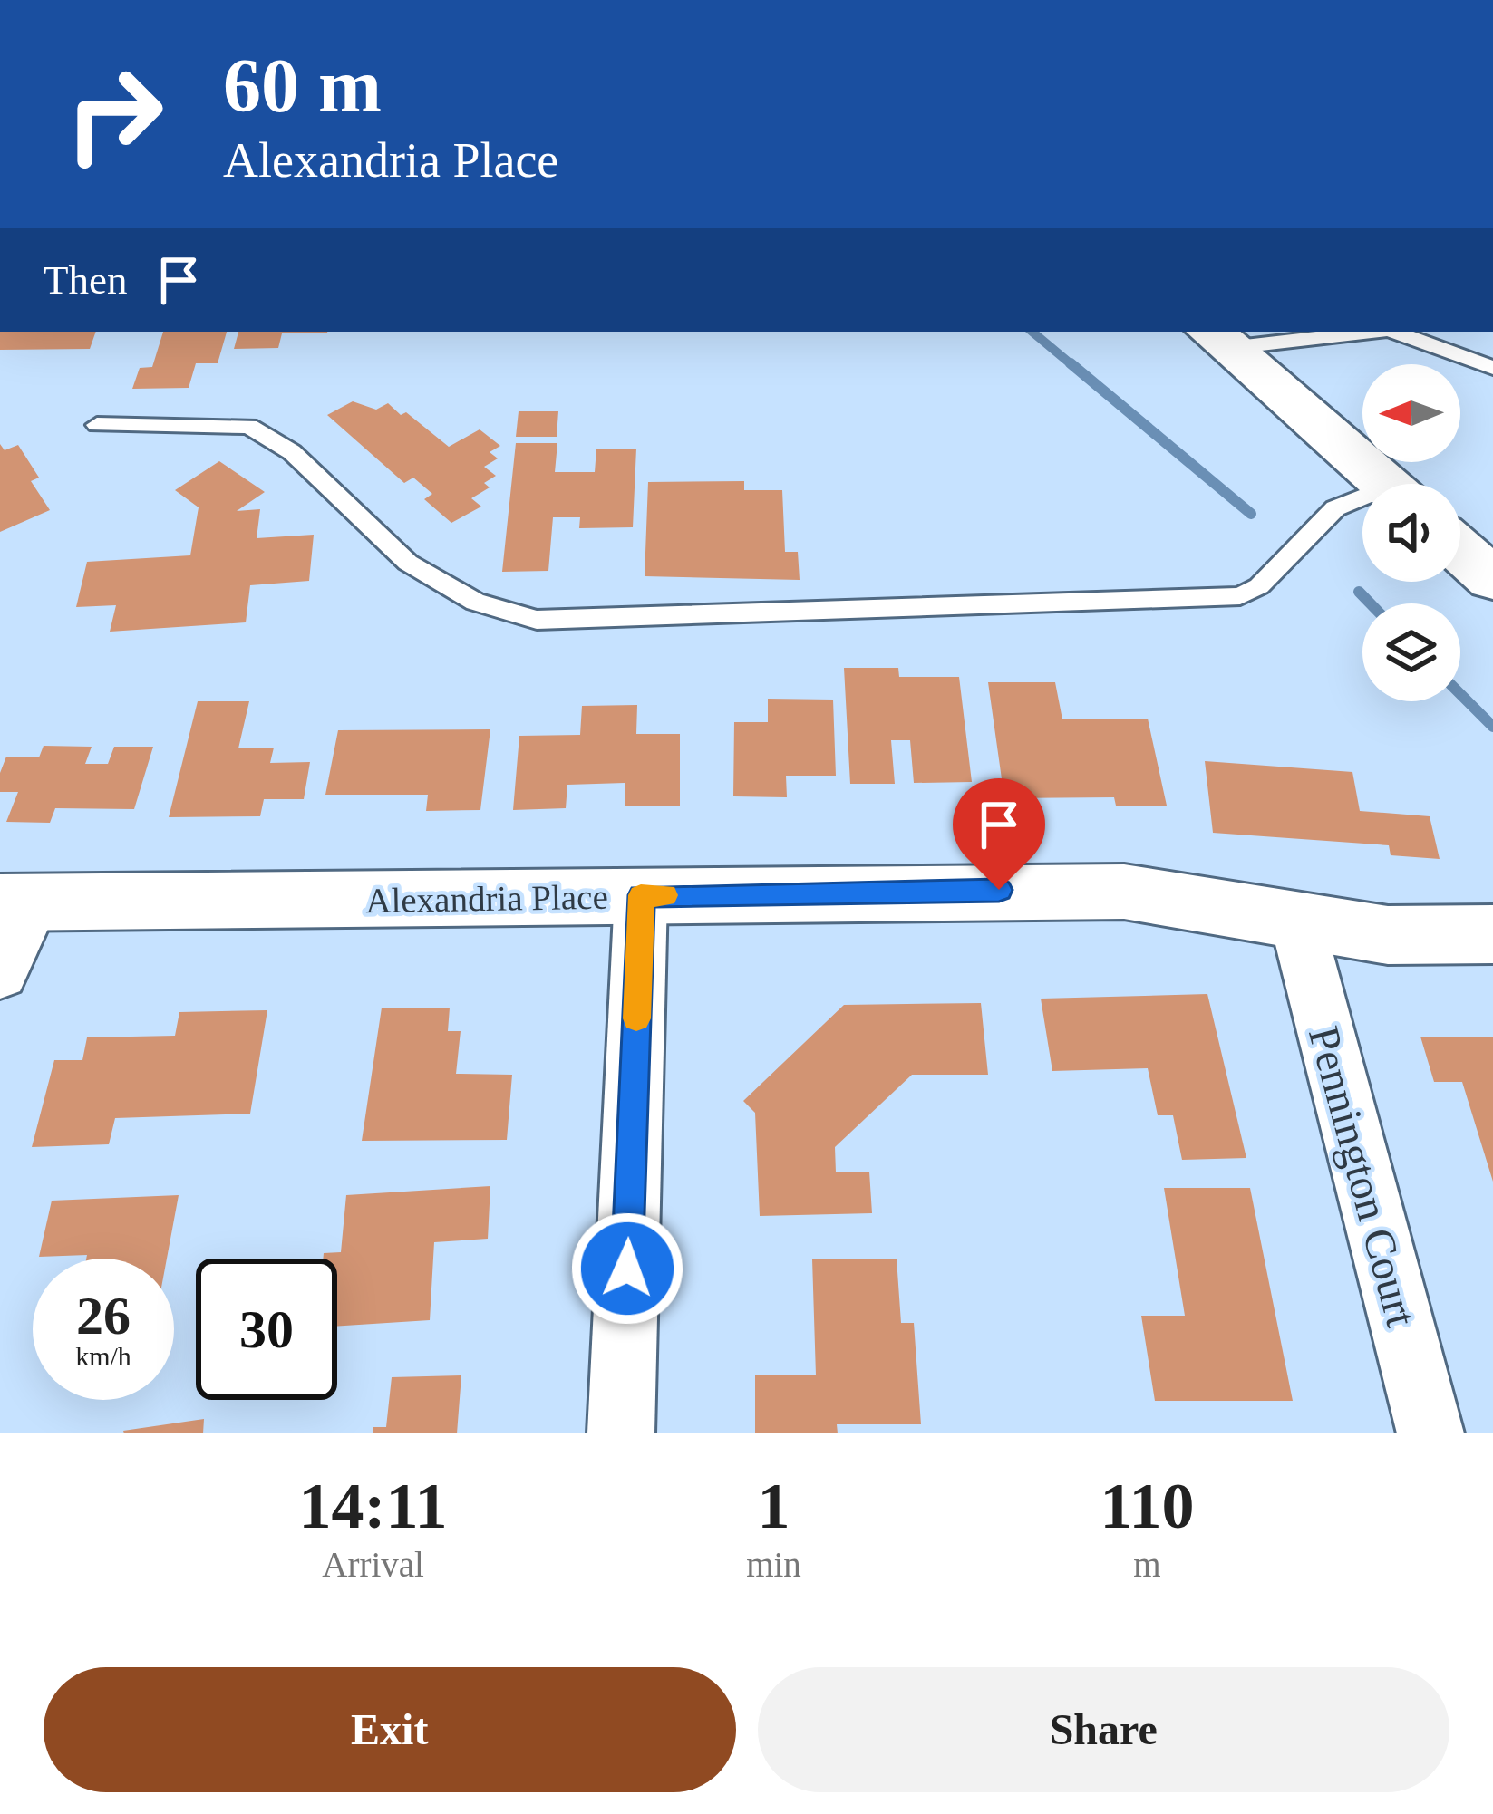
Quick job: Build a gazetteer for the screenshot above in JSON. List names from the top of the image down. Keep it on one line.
{"streets":{"street":["Alexandria Place","Pennington Court"]},"crossings":[["Alexandria Place","Pennington Court"]],"north":"left","page":{"turn":["60 m","Alexandria Place"],"then":"Then","speed":"26 km/h","limit":"30","eta":["14:11","Arrival","1","min","110","m"],"buttons":["Exit","Share"]}}
